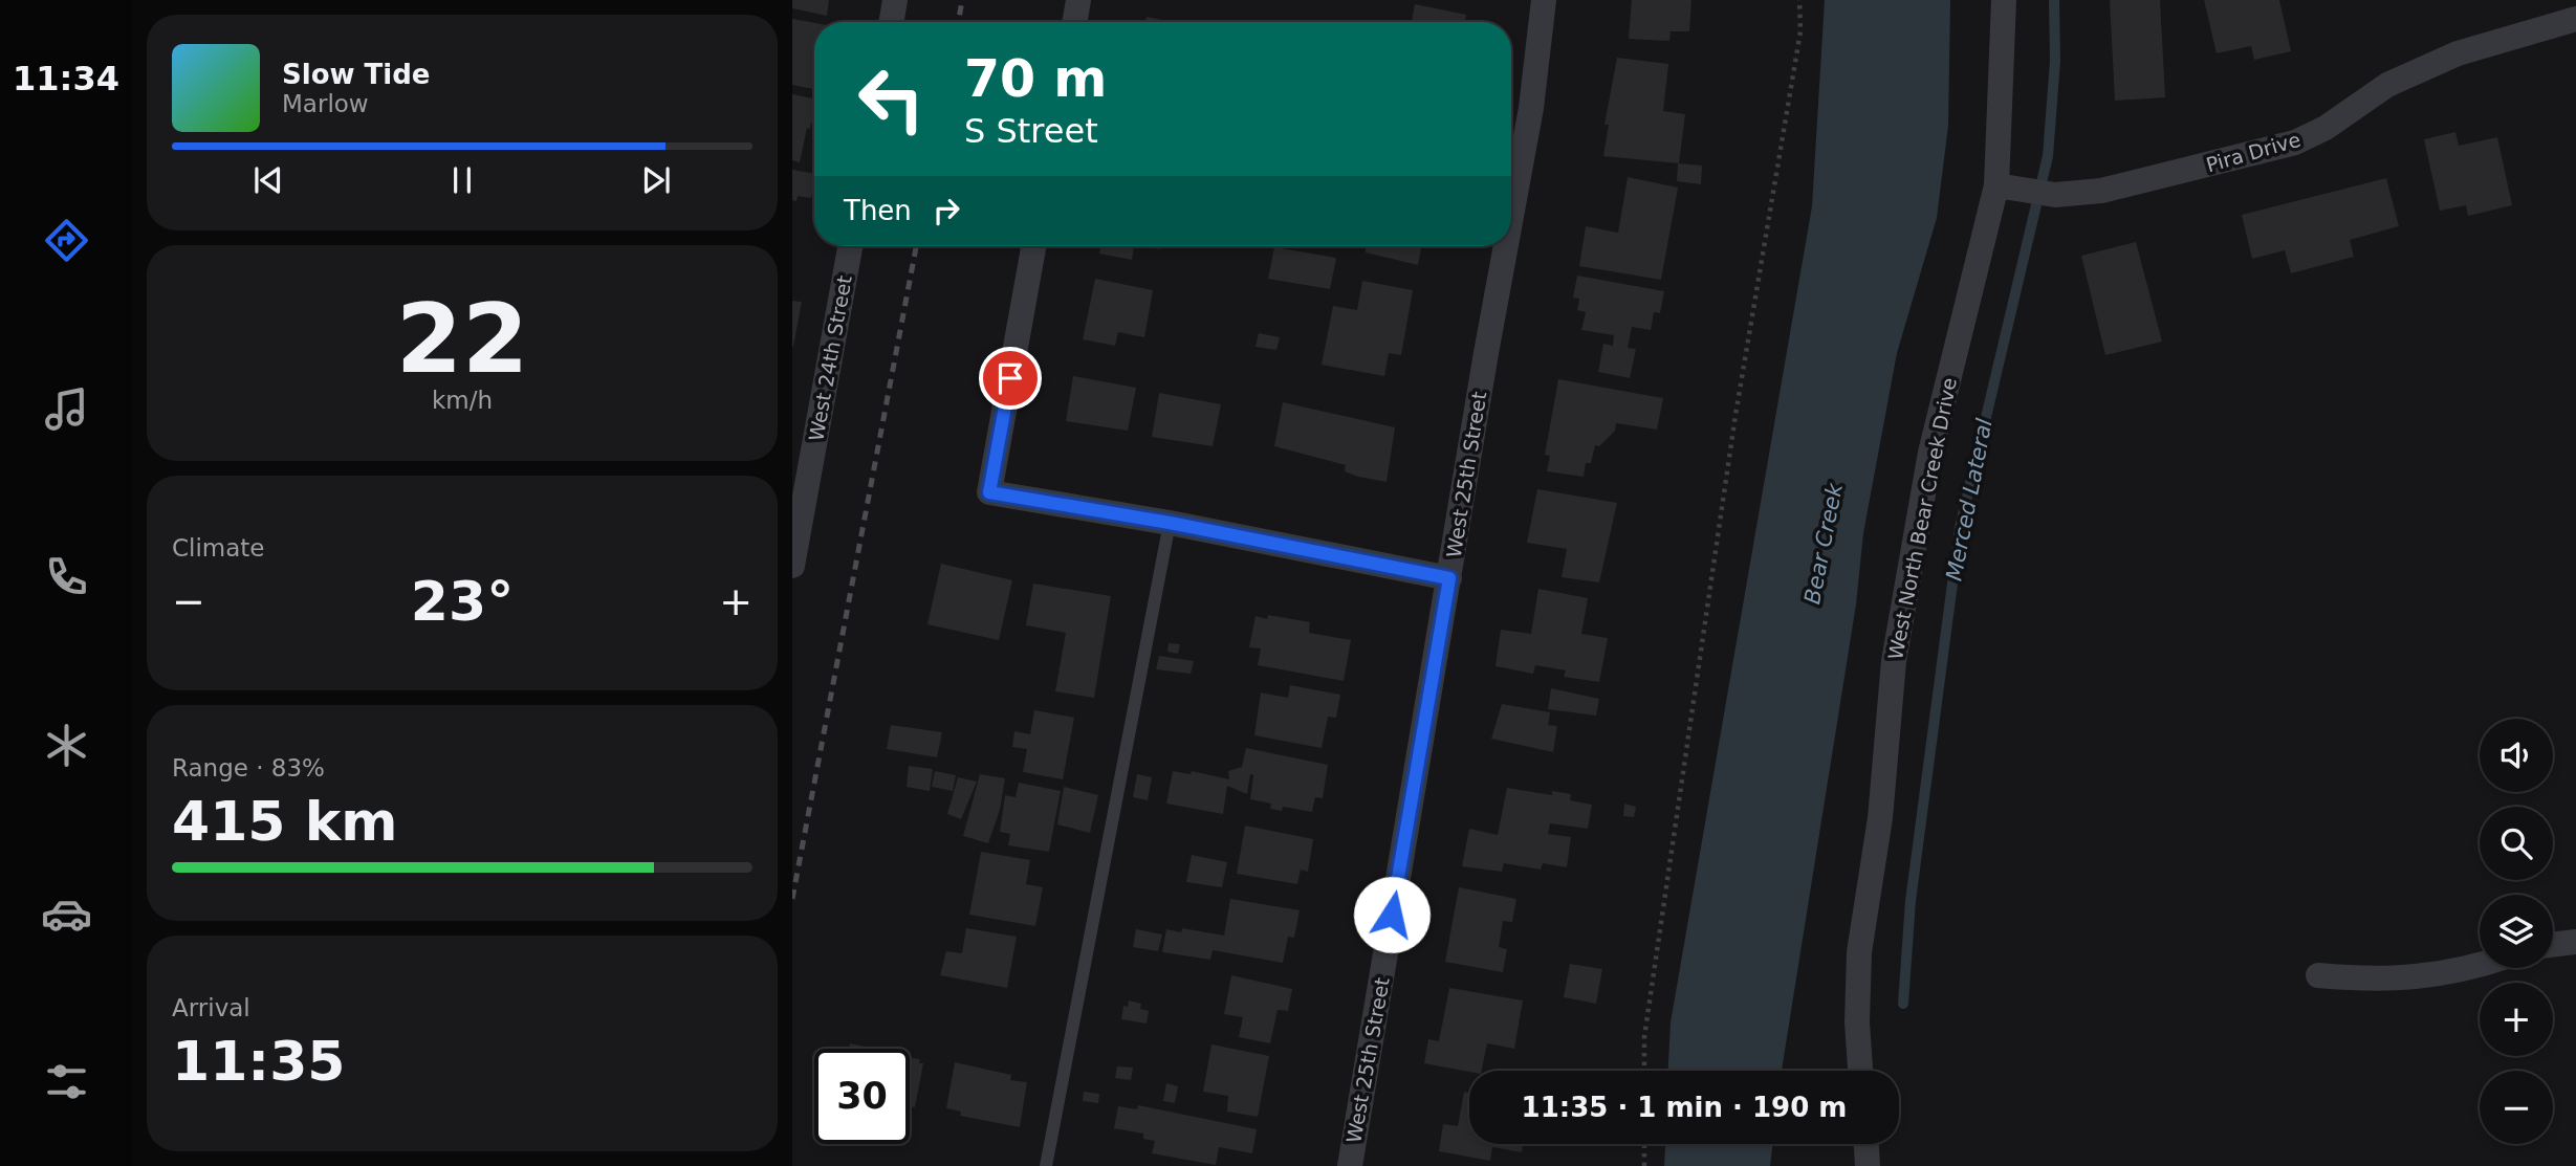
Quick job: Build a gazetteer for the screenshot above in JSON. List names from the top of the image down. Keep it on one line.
{"streets":{"street":["Pira Drive","West 24th Street","West 25th Street","West North Bear Creek Drive"]},"crossings":[["Pira Drive","West North Bear Creek Drive"]],"water":["Merced Lateral","Bear Creek"],"page":{"tabs":"11:34","turn":["70 m","S Street"],"song":["Slow Tide","Marlow"],"then":"Then","tile":[["22","km/h"],"Climate",["Range · 83%","415 km"],["Arrival","11:35"]],"heat":["−","23°","+"],"map_buttons":["+","−"],"limit":"30","trip":"11:35 · 1 min · 190 m"}}
